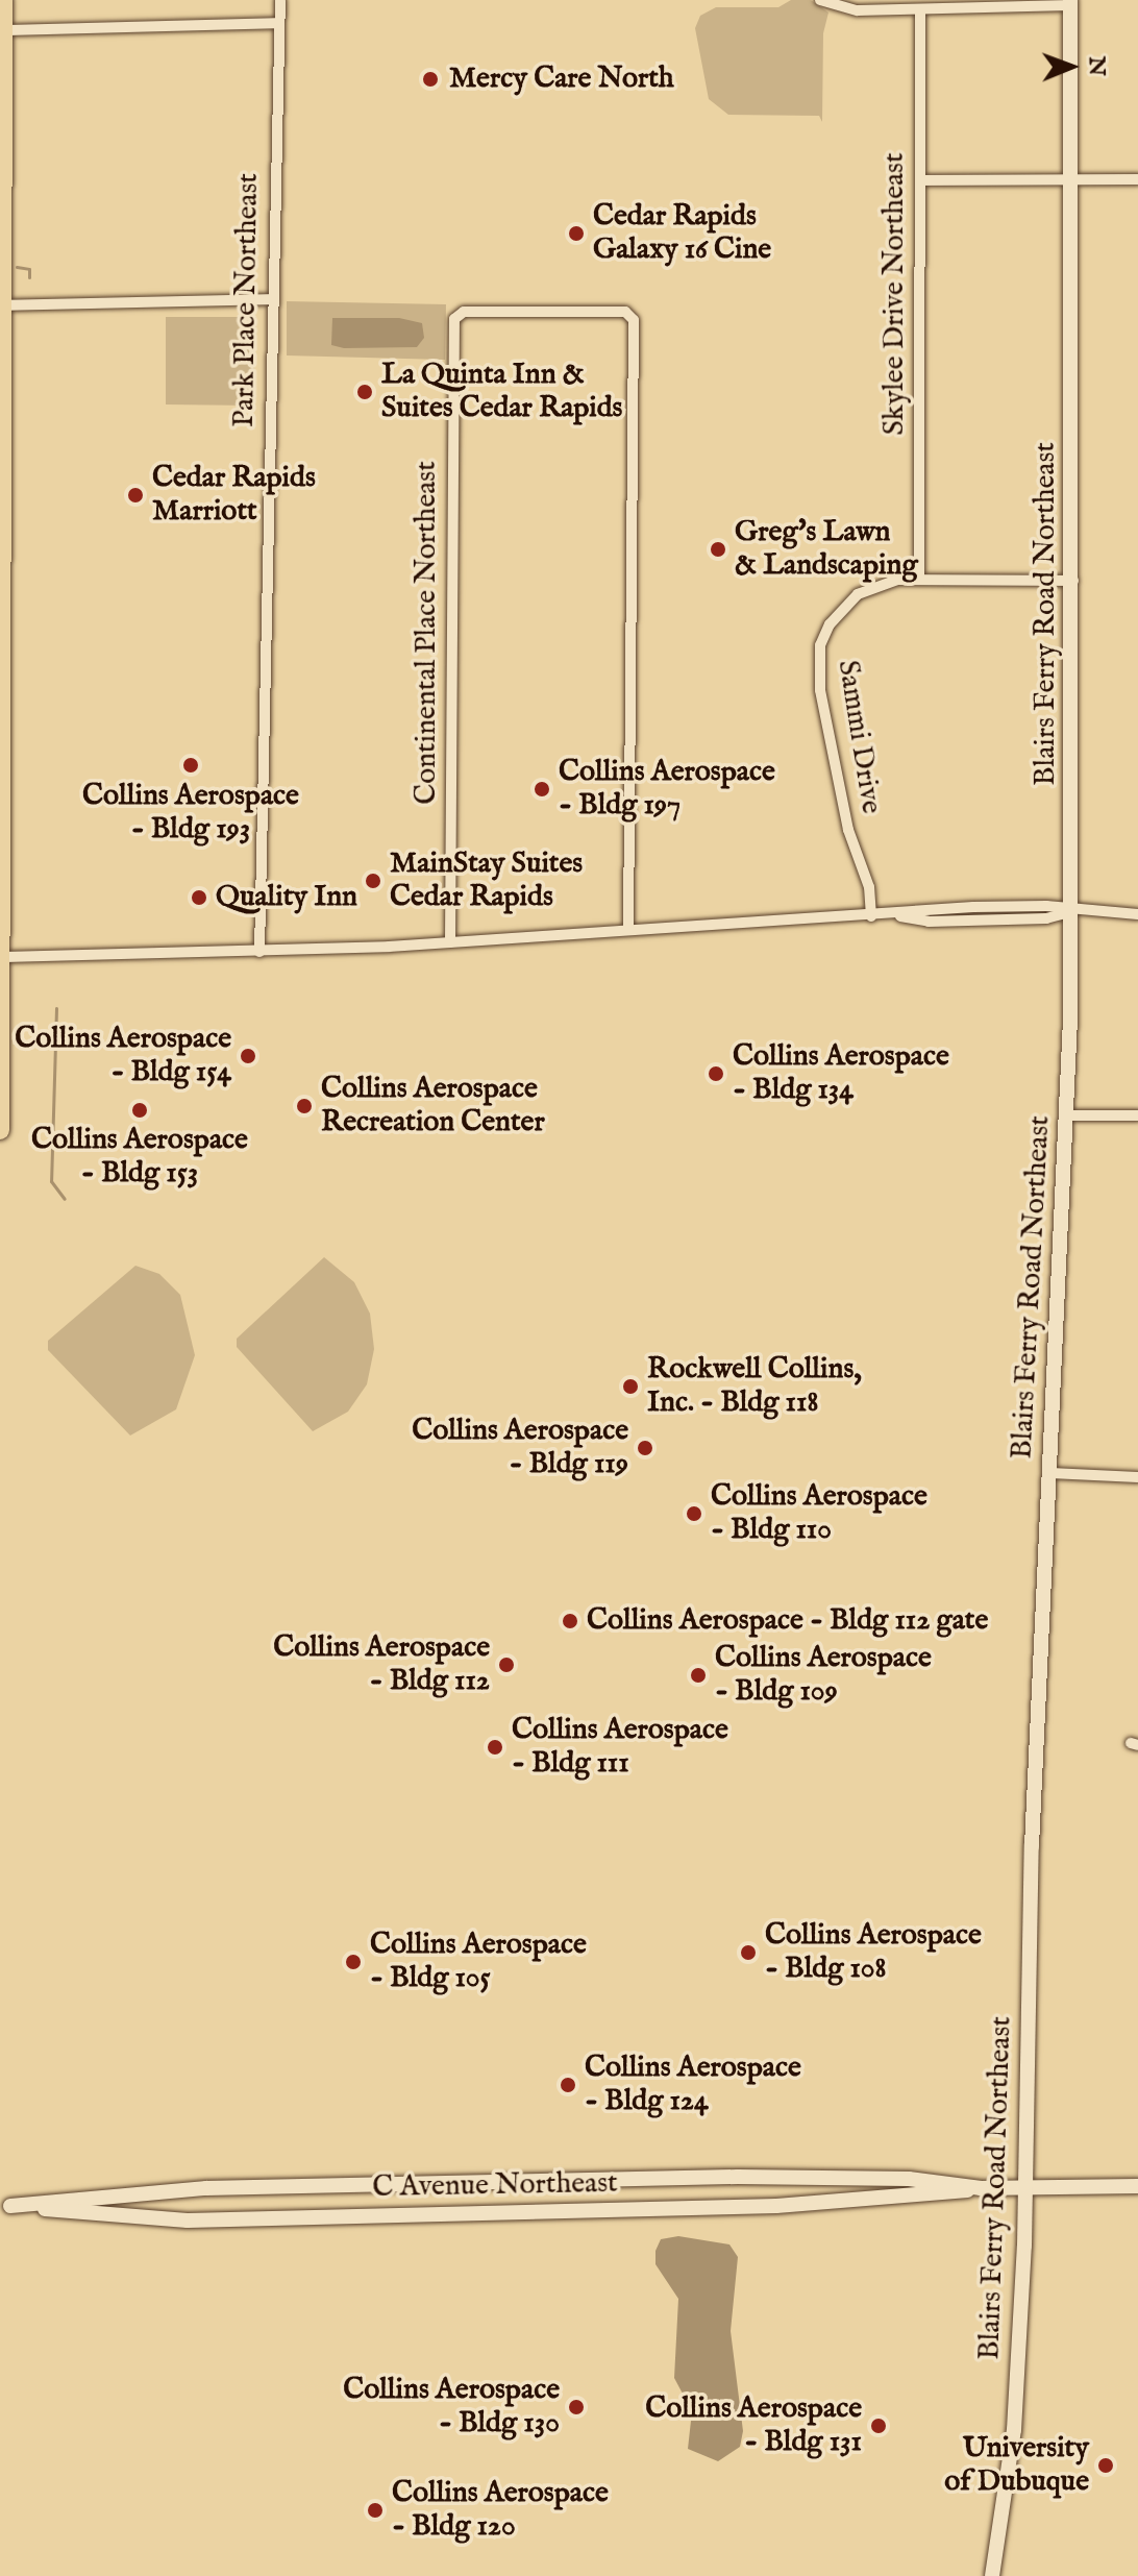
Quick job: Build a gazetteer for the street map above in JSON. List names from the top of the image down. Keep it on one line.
{"streets":{"main road":["Blairs Ferry Road Northeast","C Avenue Northeast"],"street":["Skylee Drive Northeast","Park Place Northeast","Continental Place Northeast","Sammi Drive"]},"crossings":[["Skylee Drive Northeast","Sammi Drive"],["Blairs Ferry Road Northeast","Sammi Drive"],["Blairs Ferry Road Northeast","C Avenue Northeast"]],"places":["Mercy Care North","Cedar Rapids Galaxy 16 Cine","La Quinta Inn & Suites Cedar Rapids","Cedar Rapids Marriott","Greg's Lawn & Landscaping","Collins Aerospace - Bldg 193","Collins Aerospace - Bldg 197","MainStay Suites Cedar Rapids","Quality Inn","Collins Aerospace - Bldg 154","Collins Aerospace - Bldg 134","Collins Aerospace Recreation Center","Collins Aerospace - Bldg 153","Rockwell Collins, Inc. - Bldg 118","Collins Aerospace - Bldg 119","Collins Aerospace - Bldg 110","Collins Aerospace - Bldg 112 gate","Collins Aerospace - Bldg 112","Collins Aerospace - Bldg 109","Collins Aerospace - Bldg 111","Collins Aerospace - Bldg 108","Collins Aerospace - Bldg 105","Collins Aerospace - Bldg 124","Collins Aerospace - Bldg 130","Collins Aerospace - Bldg 131","University of Dubuque","Collins Aerospace - Bldg 120"],"north":"right"}
